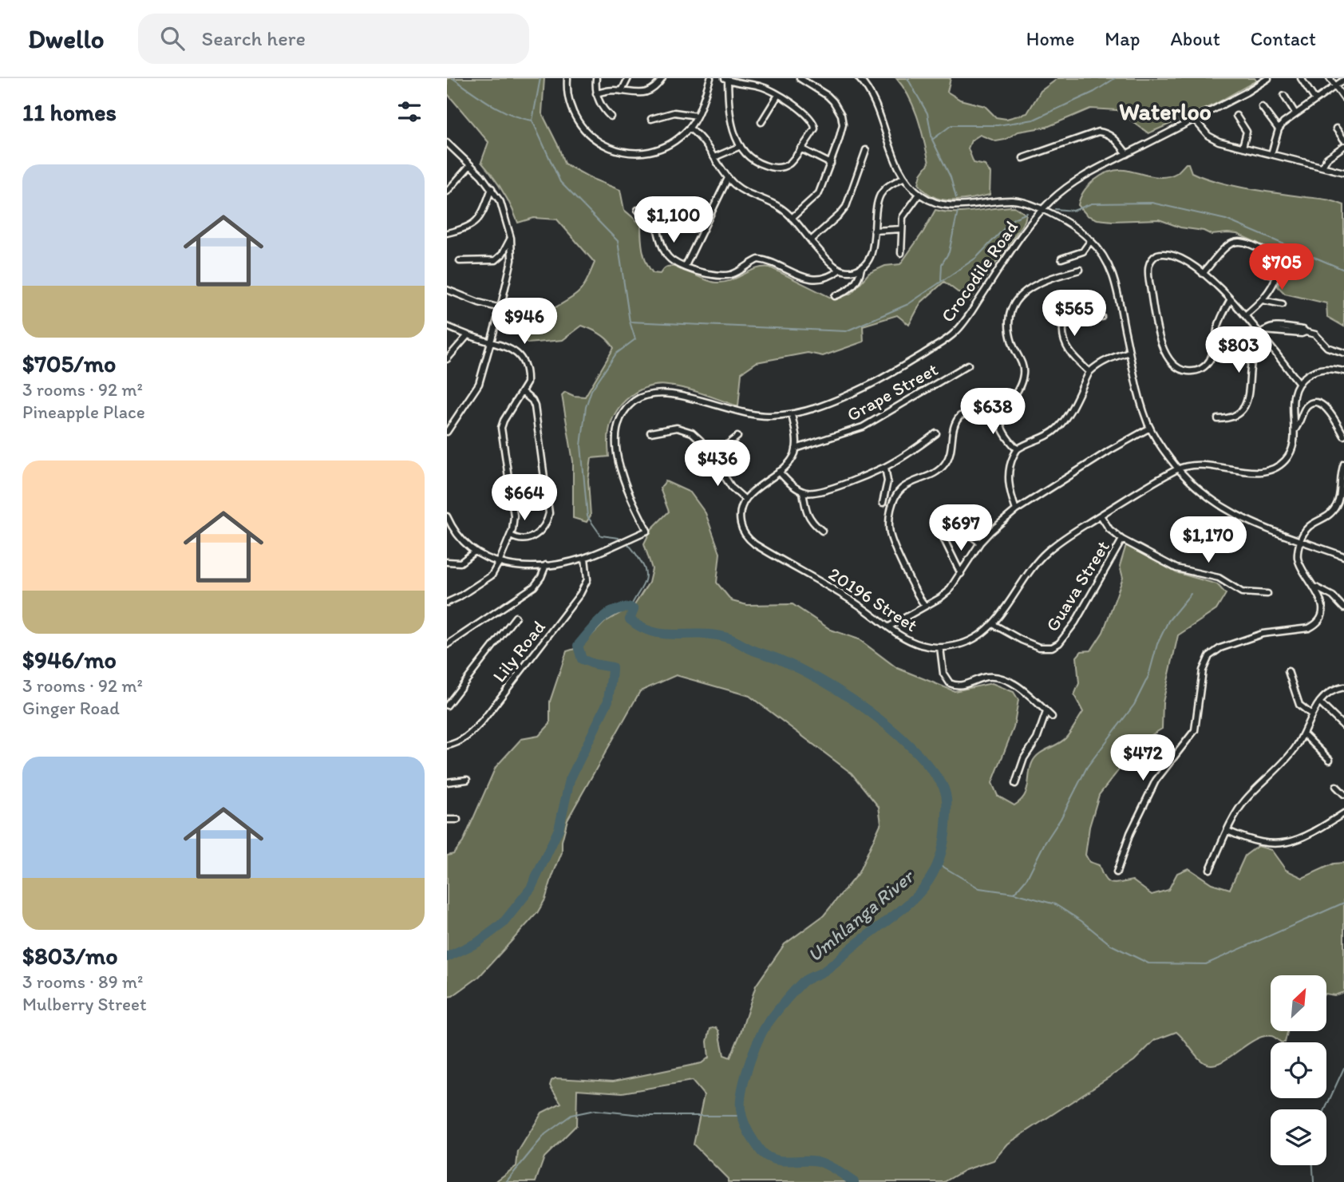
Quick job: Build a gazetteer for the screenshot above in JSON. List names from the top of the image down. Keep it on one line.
{"streets":{"street":["Crocodile Road","Grape Street","Guava Street","20196 Street","Lily Road"]},"crossings":[["Crocodile Road","Lily Road"],["Guava Street","20196 Street"]],"districts":["Waterloo"],"water":["Umhlanga River"],"north":"top right","page":{"header":"Dwello","search":"Search here","nav":["Home","Map","About","Contact"],"heading":"11 homes","list":[{"name":"$705/mo","note":"3 rooms · 92 m² · Pineapple Place"},{"name":"$946/mo","note":"3 rooms · 92 m² · Ginger Road"},{"name":"$803/mo","note":"3 rooms · 89 m² · Mulberry Street"}],"price":["$1,100","$705","$565","$946","$803","$638","$436","$664","$697","$1,170","$472"]}}
